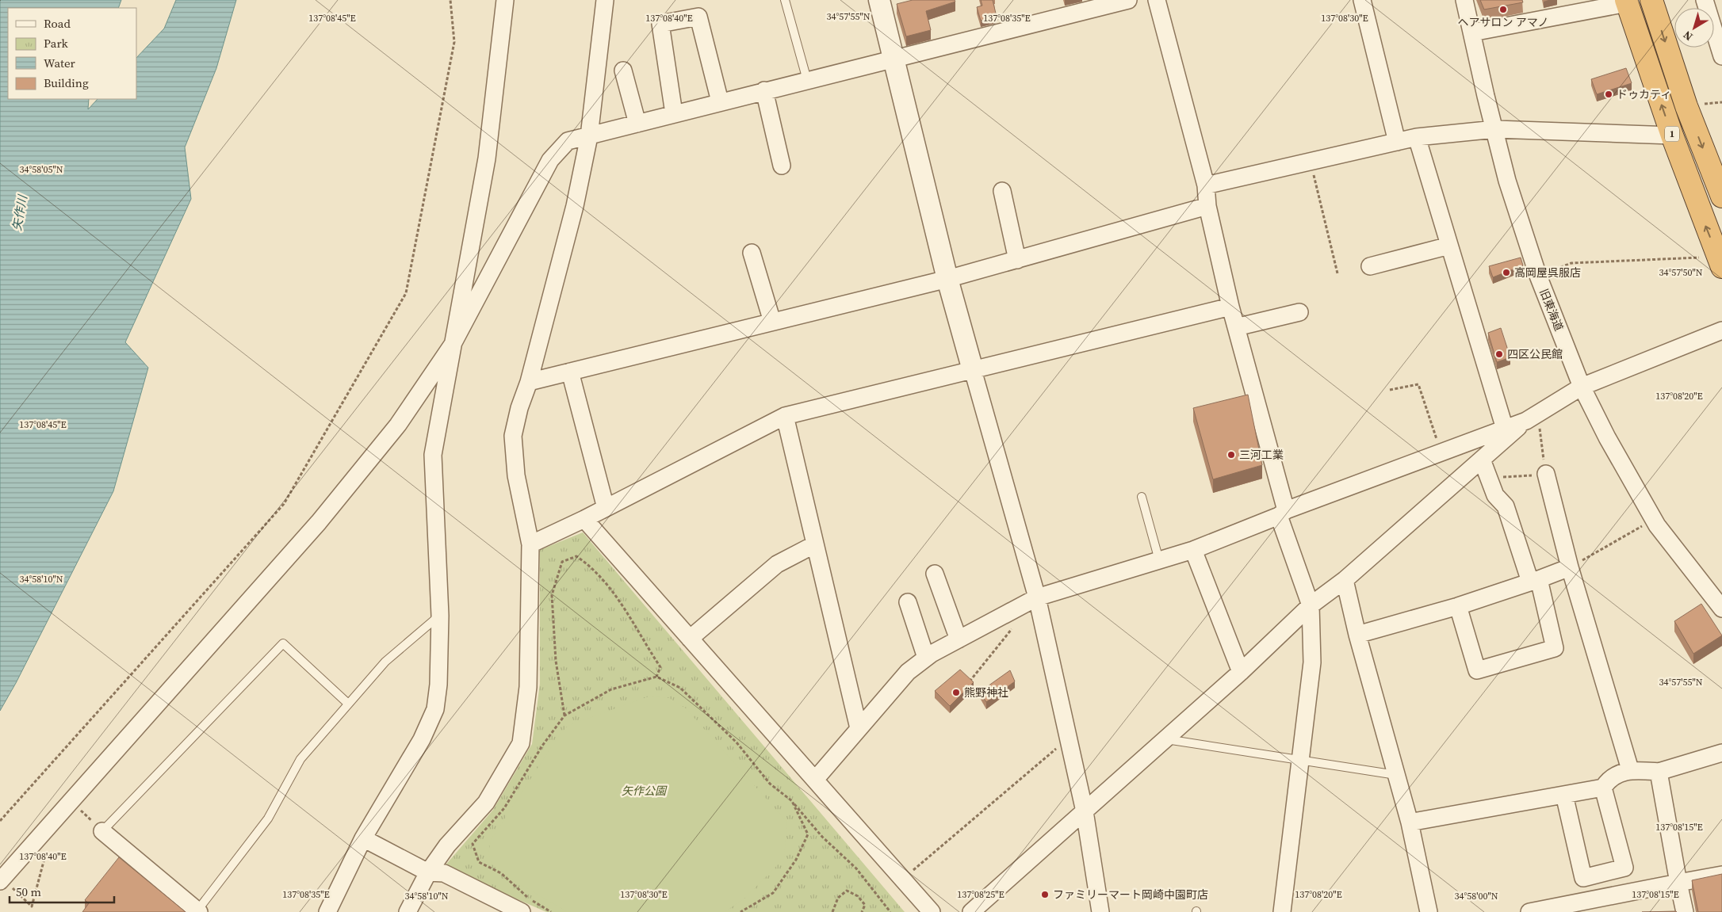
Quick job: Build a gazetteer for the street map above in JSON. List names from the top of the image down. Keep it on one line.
{"streets":{"highway":["1"],"street":["旧東海道"]},"water":["矢作川"],"parks":["矢作公園"],"places":["ヘアサロン アマノ","ドゥカティ","高岡屋呉服店","四区公民館","三河工業","熊野神社","ファミリーマート岡崎中園町店"],"legend":["Road","Park","Water","Building"],"scale_bar":"50 m","north":"bottom left","coordinates":["34°57'55\"N","137°08'40\"E","137°08'45\"E","137°08'35\"E","137°08'30\"E","34°58'05\"N","34°57'50\"N","137°08'20\"E","34°58'10\"N","137°08'15\"E","137°08'25\"E","34°58'00\"N"]}
